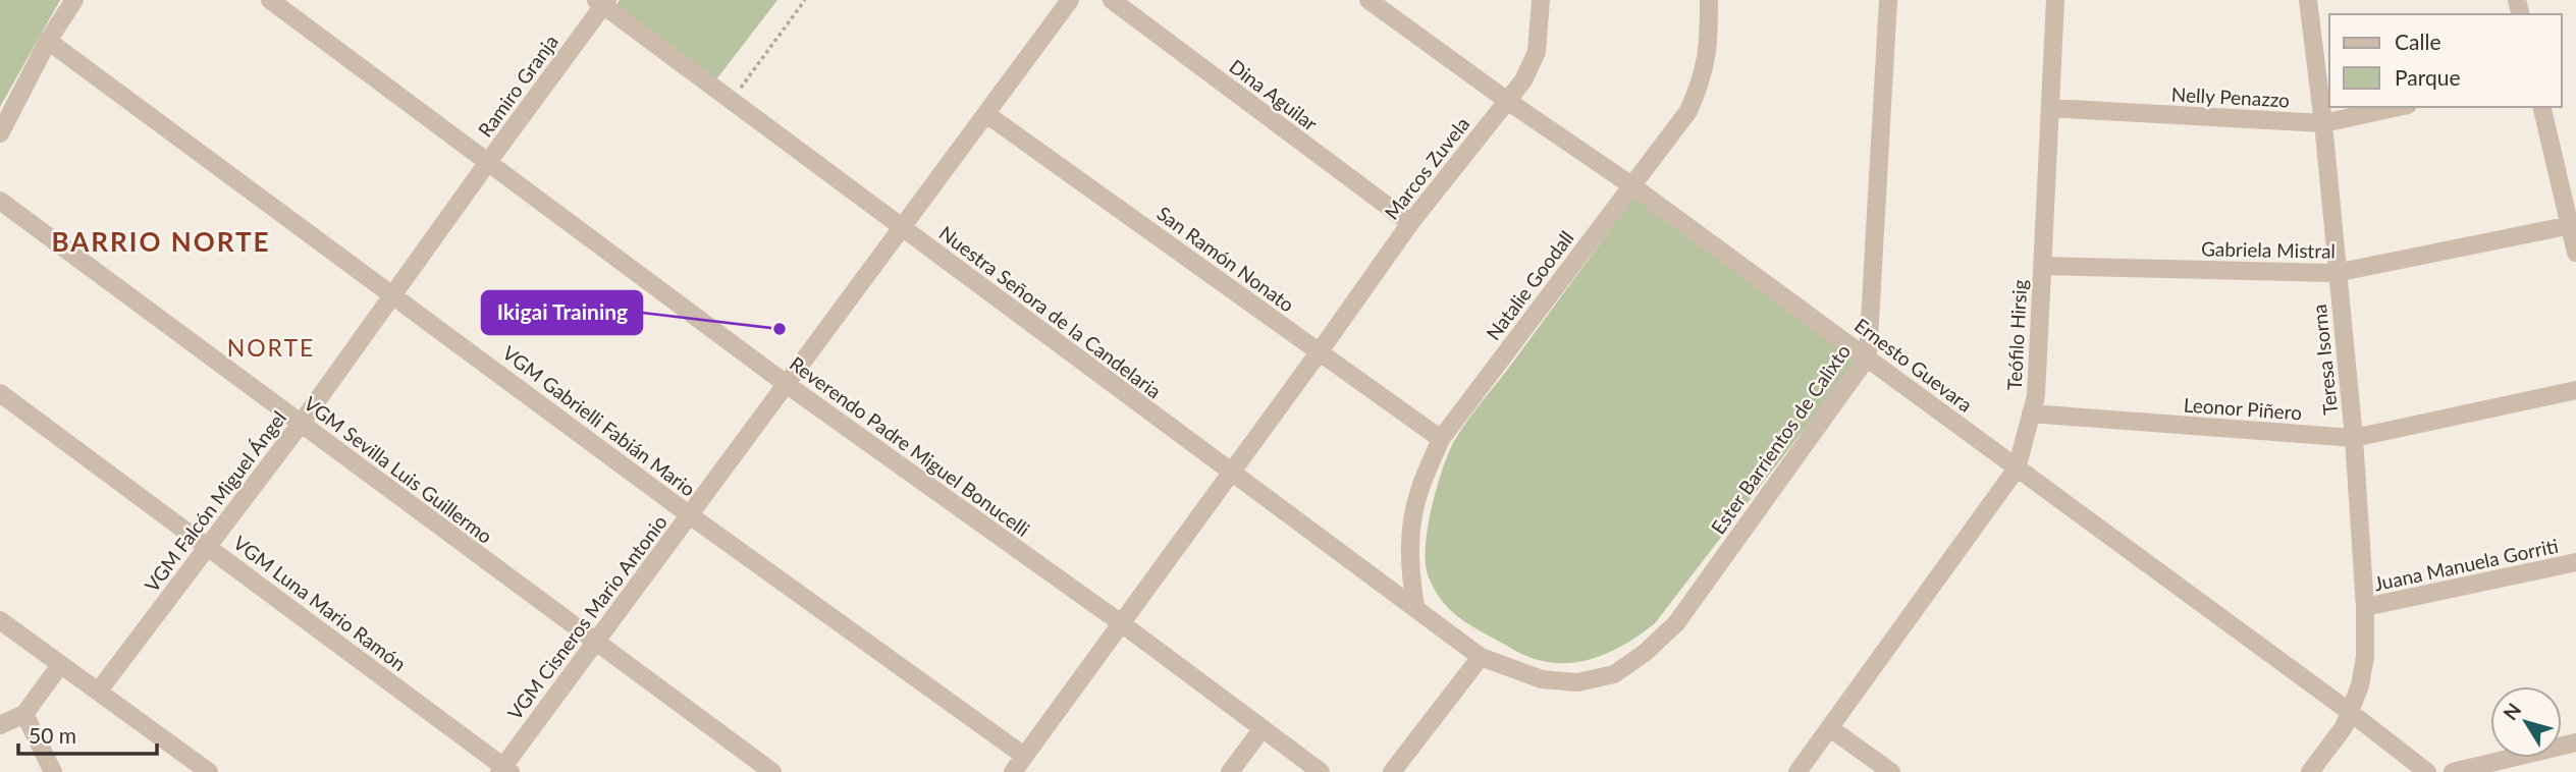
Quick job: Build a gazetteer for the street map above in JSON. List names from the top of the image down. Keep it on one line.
{"streets":{"street":["Ramiro Granja","Dina Aguilar","Nelly Penazzo","Marcos Zuvela","Gabriela Mistral","San Ramón Nonato","Natalie Goodall","Nuestra Señora de la Candelaria","Teófilo Hirsig","Teresa Isorna","Ernesto Guevara","Leonor Piñero","VGM Gabrielli Fabián Mario","Ester Barrientos de Calixto","Reverendo Padre Miguel Bonucelli","VGM Sevilla Luis Guillermo","VGM Falcón Miguel Ángel","Juana Manuela Gorriti","VGM Luna Mario Ramón","VGM Cisneros Mario Antonio"]},"crossings":[["Ramiro Granja","Nuestra Señora de la Candelaria"],["Ramiro Granja","Reverendo Padre Miguel Bonucelli"],["Ramiro Granja","VGM Falcón Miguel Ángel"],["Dina Aguilar","Marcos Zuvela"],["Nelly Penazzo","Teófilo Hirsig"],["Nelly Penazzo","Teresa Isorna"],["Marcos Zuvela","San Ramón Nonato"],["Marcos Zuvela","Nuestra Señora de la Candelaria"],["Marcos Zuvela","Ernesto Guevara"],["Marcos Zuvela","VGM Gabrielli Fabián Mario"],["Marcos Zuvela","Reverendo Padre Miguel Bonucelli"],["Gabriela Mistral","Teófilo Hirsig"],["Gabriela Mistral","Teresa Isorna"],["San Ramón Nonato","Natalie Goodall"],["San Ramón Nonato","VGM Cisneros Mario Antonio"],["Natalie Goodall","Nuestra Señora de la Candelaria"],["Natalie Goodall","Ernesto Guevara"],["Nuestra Señora de la Candelaria","Ester Barrientos de Calixto"],["Nuestra Señora de la Candelaria","VGM Cisneros Mario Antonio"],["Teófilo Hirsig","Ernesto Guevara"],["Teófilo Hirsig","Leonor Piñero"],["Teresa Isorna","Ernesto Guevara"],["Teresa Isorna","Leonor Piñero"],["Teresa Isorna","Juana Manuela Gorriti"],["Ernesto Guevara","Ester Barrientos de Calixto"],["VGM Gabrielli Fabián Mario","VGM Falcón Miguel Ángel"],["VGM Gabrielli Fabián Mario","VGM Cisneros Mario Antonio"],["Reverendo Padre Miguel Bonucelli","VGM Falcón Miguel Ángel"],["Reverendo Padre Miguel Bonucelli","VGM Cisneros Mario Antonio"],["VGM Sevilla Luis Guillermo","VGM Falcón Miguel Ángel"],["VGM Sevilla Luis Guillermo","VGM Cisneros Mario Antonio"],["VGM Falcón Miguel Ángel","VGM Luna Mario Ramón"],["VGM Luna Mario Ramón","VGM Cisneros Mario Antonio"]],"districts":["BARRIO NORTE","NORTE"],"places":["Ikigai Training"],"legend":["Calle","Parque"],"scale_bar":"50 m","north":"top left"}
